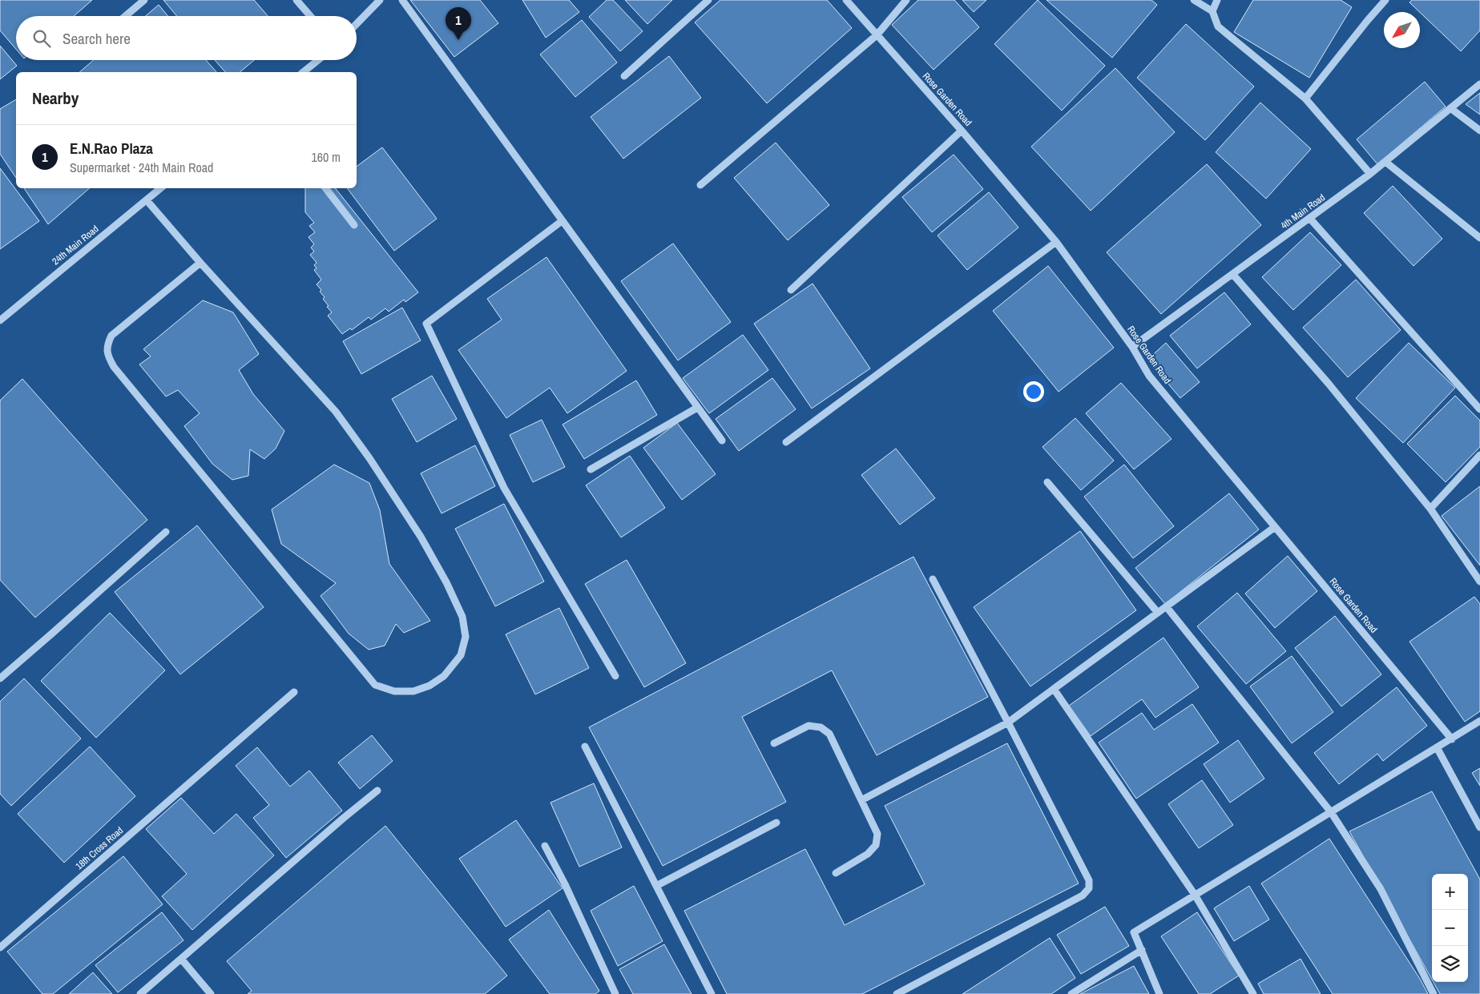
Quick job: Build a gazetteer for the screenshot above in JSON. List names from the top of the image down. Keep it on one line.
{"streets":{"street":["Rose Garden Road","4th Main Road","24th Main Road","18th Cross Road"]},"crossings":[["Rose Garden Road","4th Main Road"]],"north":"bottom left","page":{"pins":"1","search":"Search here","heading":"Nearby","list":[{"mark":"1","name":"E.N.Rao Plaza","note":"Supermarket · 24th Main Road","value":"160 m"}],"map_buttons":["+","−"]}}
